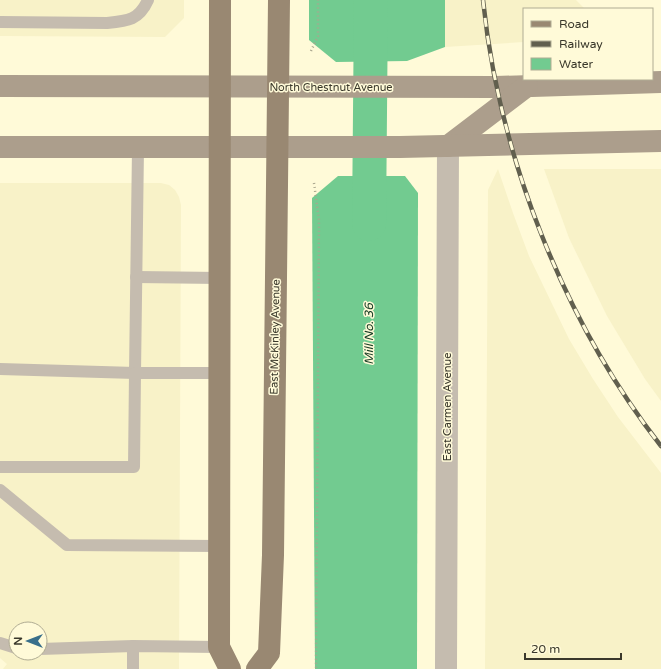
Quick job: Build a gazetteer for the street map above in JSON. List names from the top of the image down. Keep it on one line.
{"streets":{"main road":["North Chestnut Avenue","East McKinley Avenue"],"street":["East Carmen Avenue"]},"crossings":[["North Chestnut Avenue","East McKinley Avenue"]],"water":["Mill No. 36"],"legend":["Road","Railway","Water"],"scale_bar":"20 m","north":"left"}
